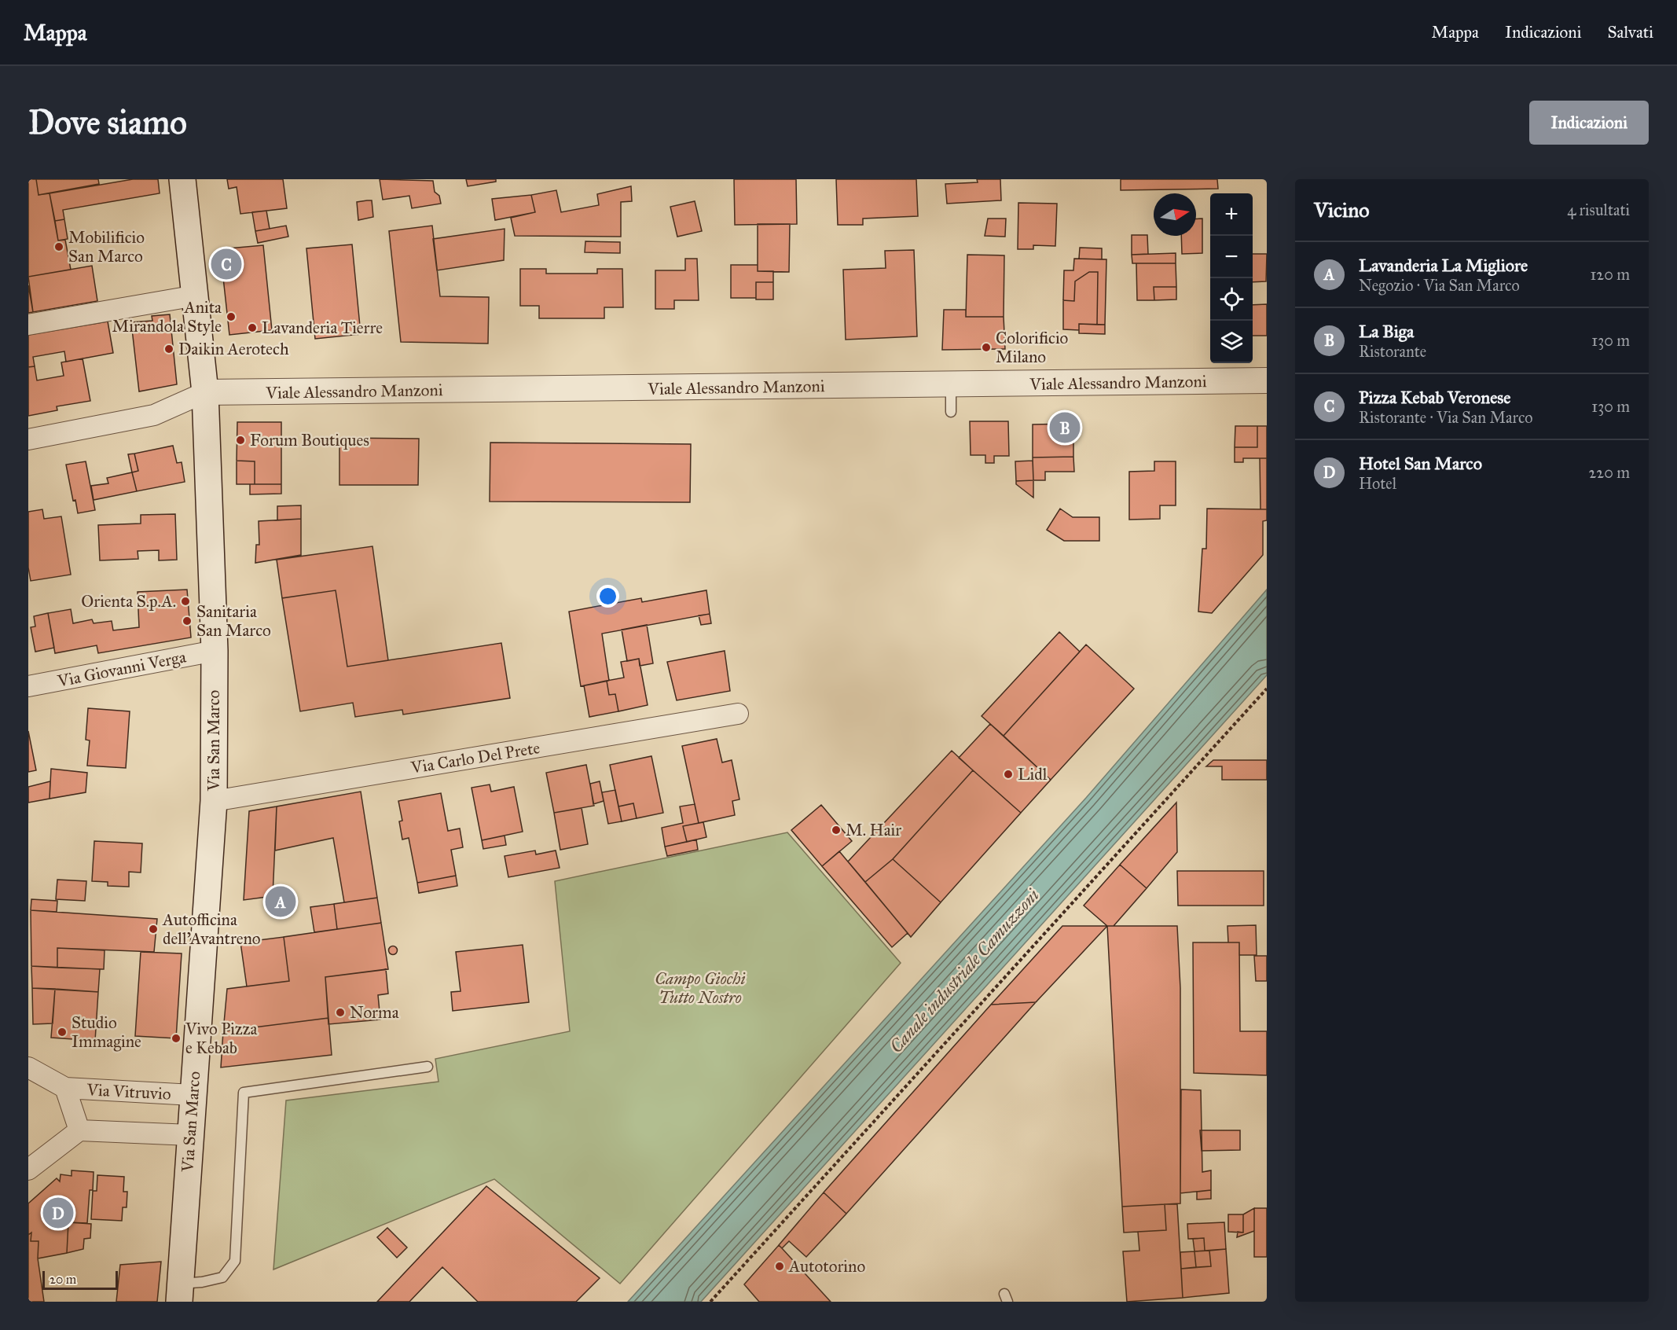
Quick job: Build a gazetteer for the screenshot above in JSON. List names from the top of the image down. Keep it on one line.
{"streets":{"main road":["Via San Marco"],"street":["Viale Alessandro Manzoni","Via Giovanni Verga","Via Carlo Del Prete","Via Vitruvio"]},"crossings":[["Viale Alessandro Manzoni","Via San Marco"],["Via Giovanni Verga","Via San Marco"],["Via San Marco","Via Carlo Del Prete"],["Via San Marco","Via Vitruvio"]],"water":["Canale industriale Camuzzoni"],"parks":["Campo Giochi Tutto Nostro"],"places":["Mobilificio San Marco","Anita Mirandola Style","Lavanderia Tierre","Colorificio Milano","Daikin Aerotech","Forum Boutiques","Orienta S.p.A.","Sanitaria San Marco","Lidl","M. Hair","Autofficina dell'Avantreno","Norma","Studio Immagine","Vivo Pizza e Kebab","Autotorino"],"scale_bar":"20 m","north":"right","page":{"header":"Mappa","nav":["Mappa","Indicazioni","Salvati"],"buttons":"Indicazioni","title":"Dove siamo","heading":["Vicino","4 risultati"],"map_buttons":["+","−"],"list":[{"mark":"A","name":"Lavanderia La Migliore","note":"Negozio · Via San Marco","value":"120 m"},{"mark":"B","name":"La Biga","note":"Ristorante","value":"130 m"},{"mark":"C","name":"Pizza Kebab Veronese","note":"Ristorante · Via San Marco","value":"130 m"},{"mark":"D","name":"Hotel San Marco","note":"Hotel","value":"220 m"}],"pins":["C","B","A","D"],"scale":"20 m"}}
